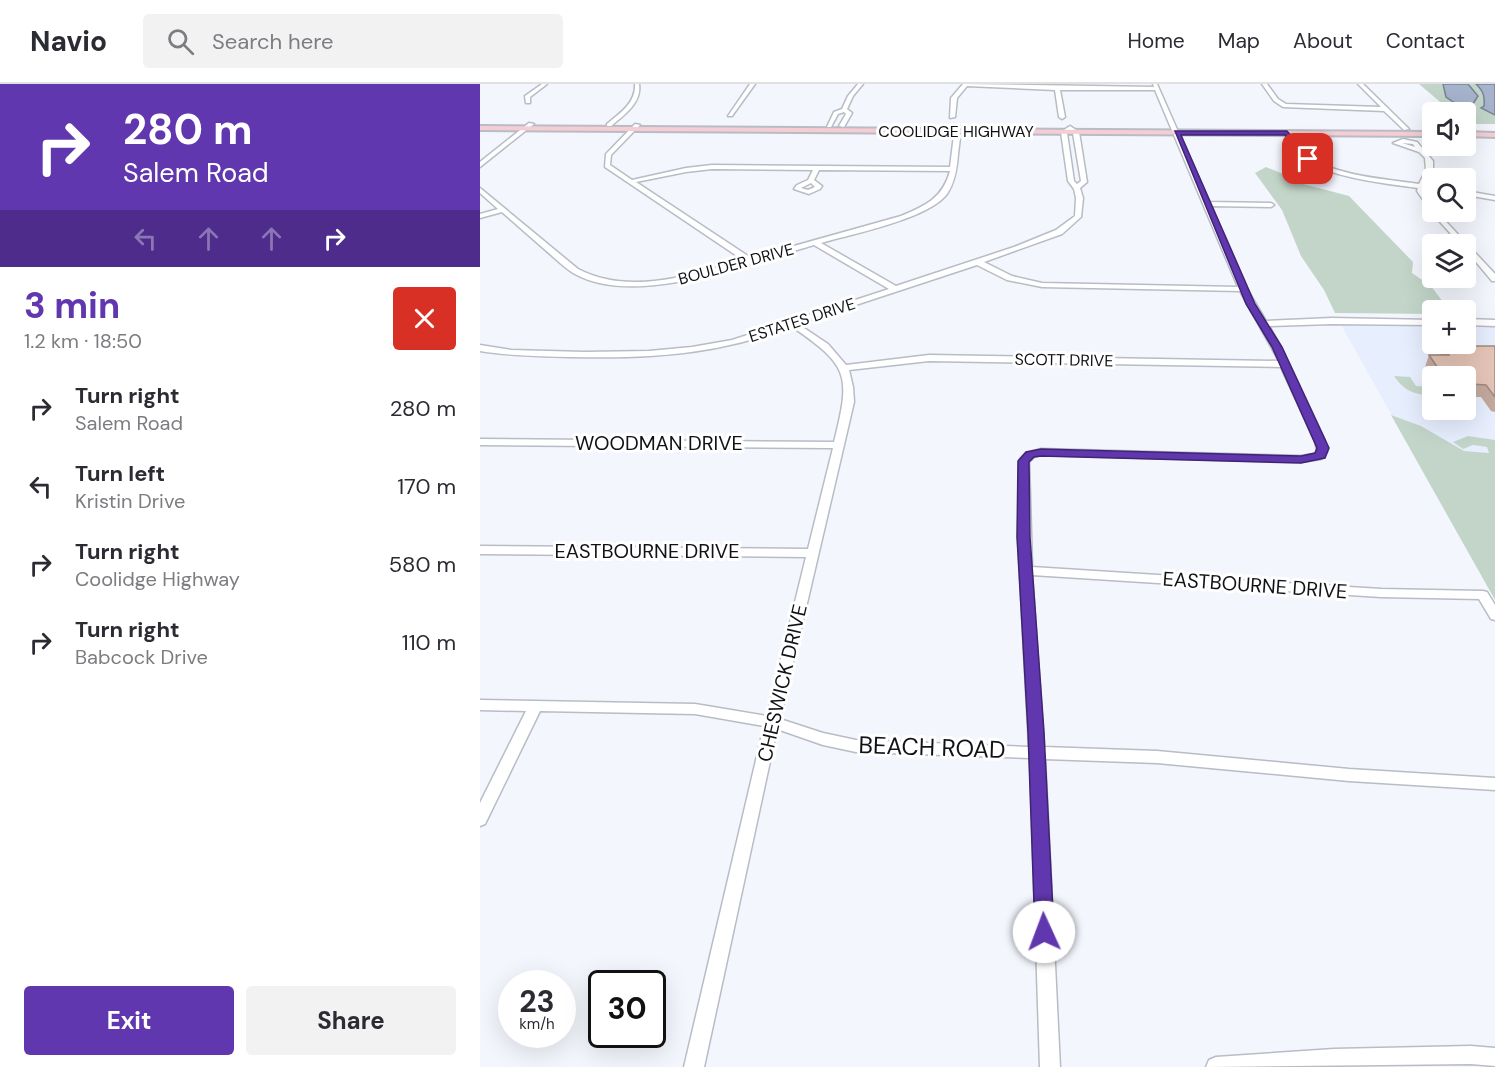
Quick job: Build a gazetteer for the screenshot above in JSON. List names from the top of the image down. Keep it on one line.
{"streets":{"main road":["COOLIDGE HIGHWAY"],"street":["BOULDER DRIVE","ESTATES DRIVE","SCOTT DRIVE","WOODMAN DRIVE","EASTBOURNE DRIVE","CHESWICK DRIVE","BEACH ROAD"]},"crossings":[["COOLIDGE HIGHWAY","BOULDER DRIVE"],["COOLIDGE HIGHWAY","ESTATES DRIVE"],["SCOTT DRIVE","CHESWICK DRIVE"],["WOODMAN DRIVE","CHESWICK DRIVE"],["EASTBOURNE DRIVE","CHESWICK DRIVE"],["CHESWICK DRIVE","BEACH ROAD"]],"page":{"header":"Navio","search":"Search here","nav":["Home","Map","About","Contact"],"turn":["280 m","Salem Road"],"map_buttons":["+","−"],"heading":["3 min","1.2 km · 18:50"],"list":[{"name":"Turn right","note":"Salem Road","value":"280 m"},{"name":"Turn left","note":"Kristin Drive","value":"170 m"},{"name":"Turn right","note":"Coolidge Highway","value":"580 m"},{"name":"Turn right","note":"Babcock Drive","value":"110 m"}],"speed":"23 km/h","limit":"30","buttons":["Exit","Share"]}}
